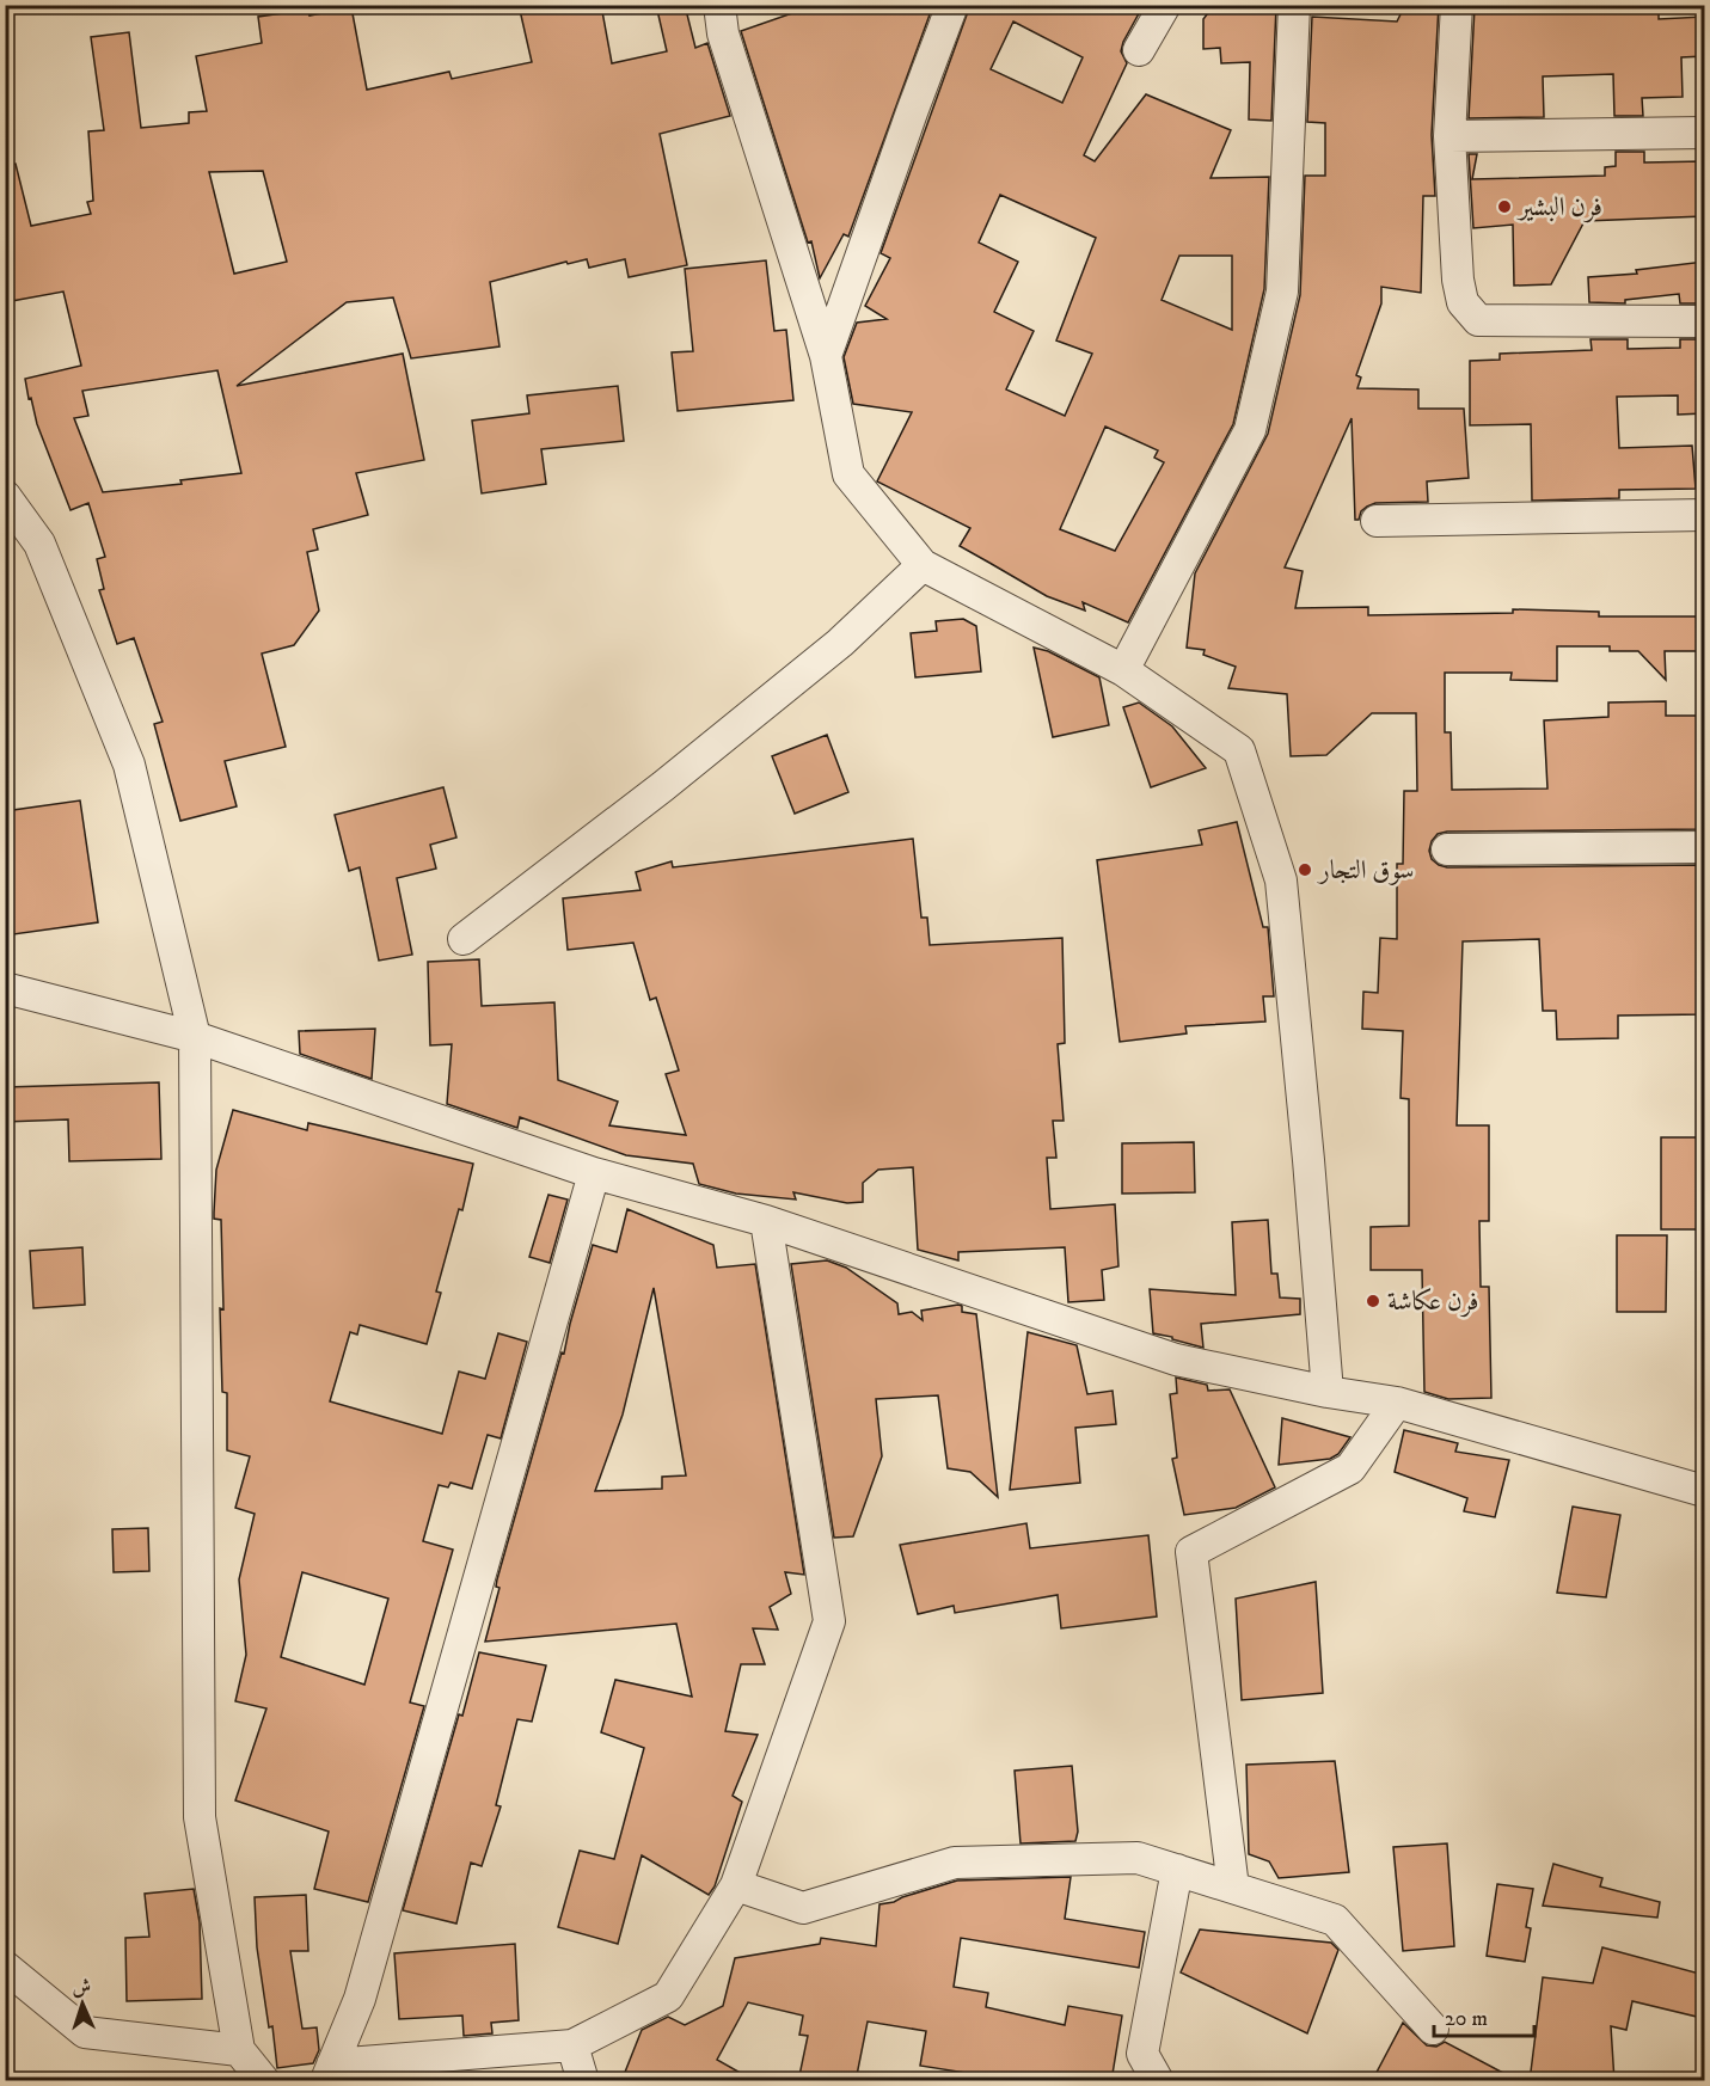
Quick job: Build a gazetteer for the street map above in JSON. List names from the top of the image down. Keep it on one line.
{"places":["فرن البشير","سوق التجار","فرن عكاشة"],"scale_bar":"20 m","north":"top"}
